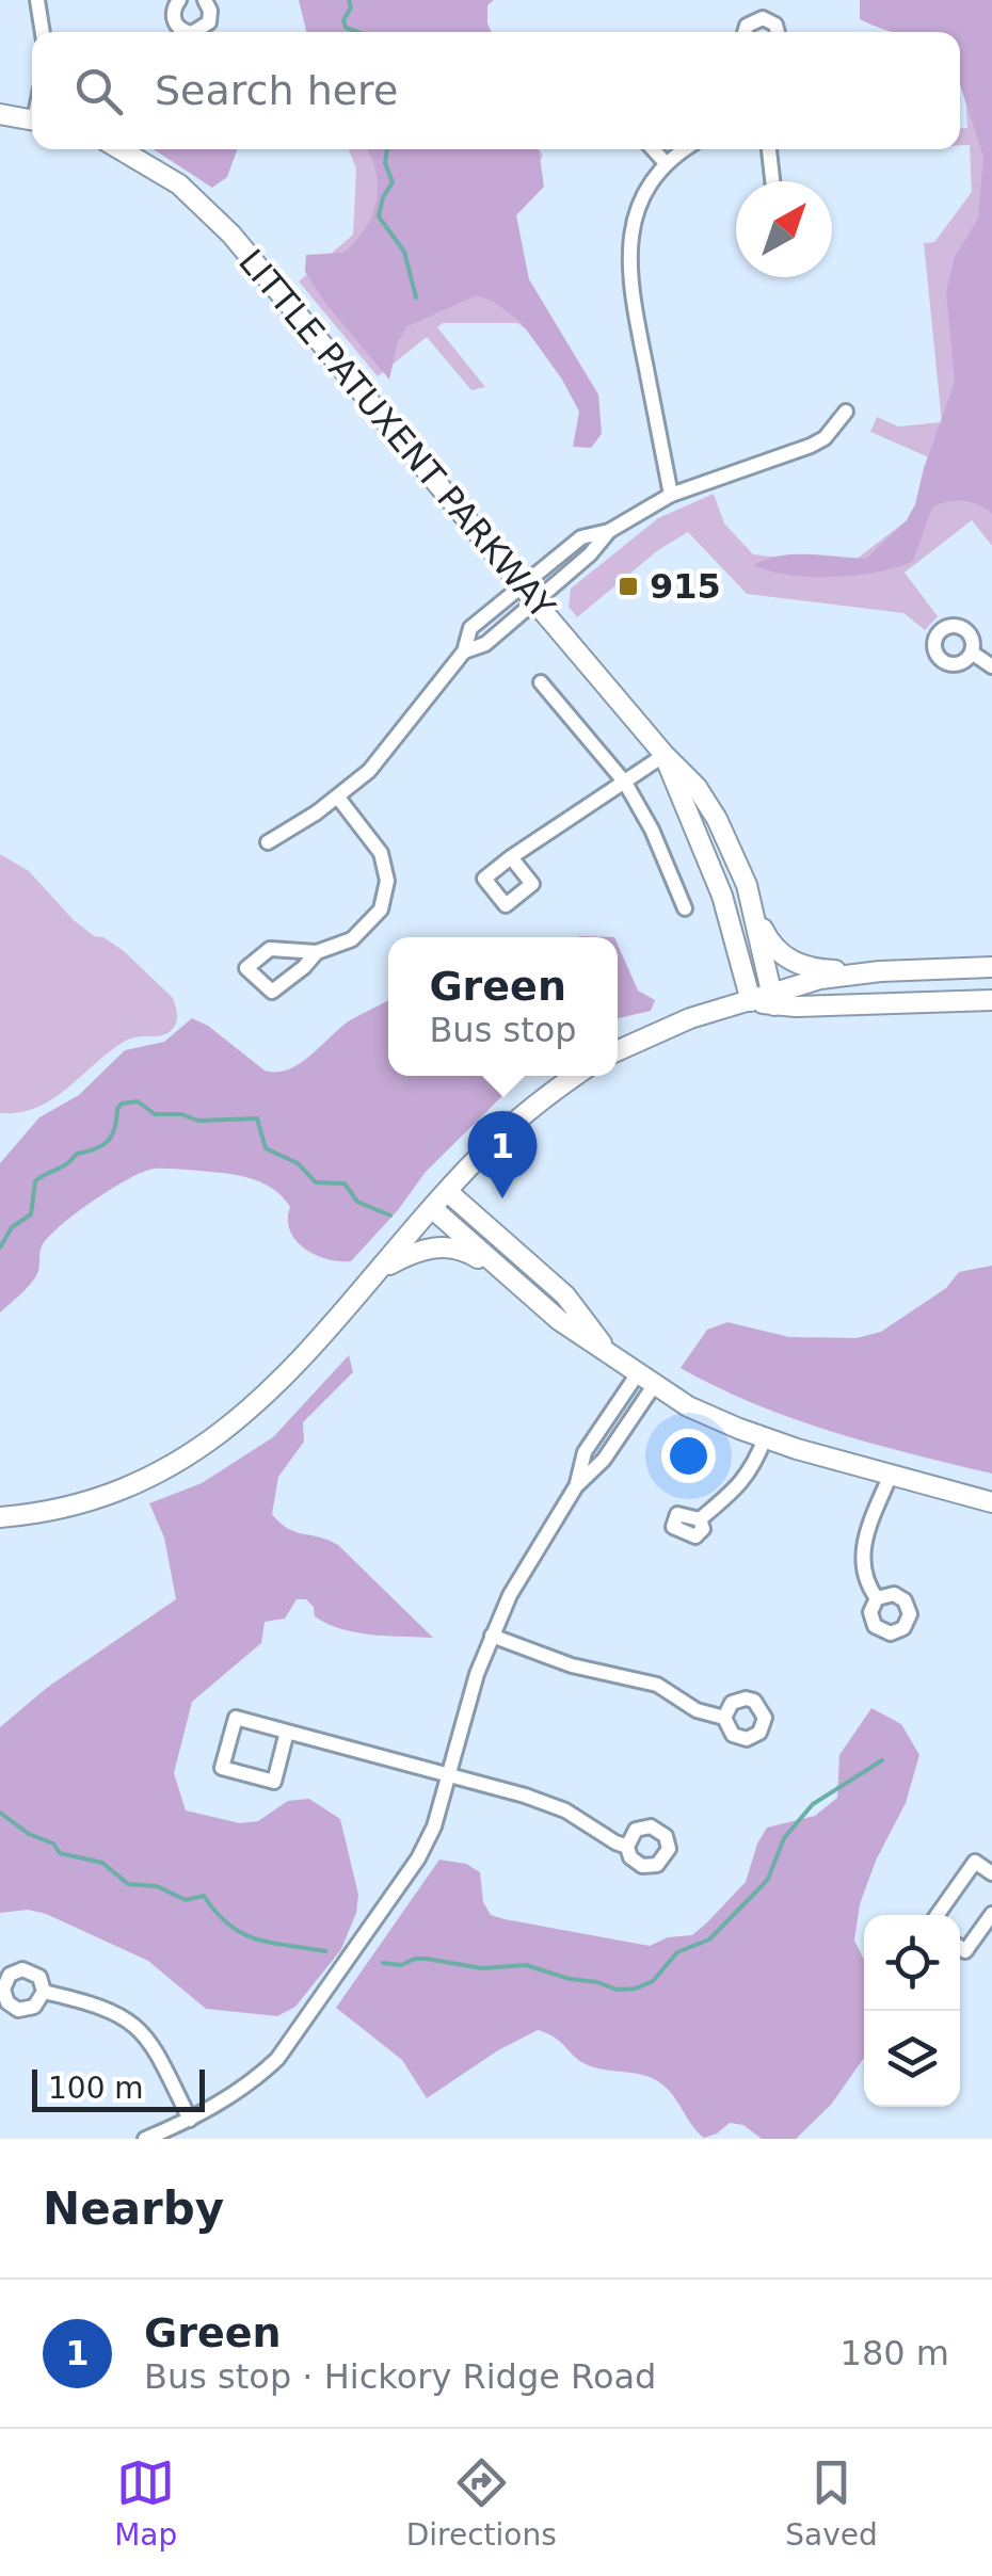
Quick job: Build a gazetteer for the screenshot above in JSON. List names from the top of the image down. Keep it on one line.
{"streets":{"street":["LITTLE PATUXENT PARKWAY"]},"places":{"transit":["915"]},"scale_bar":"100 m","north":"top right","page":{"search":"Search here","popup":["Green","Bus stop"],"pins":"1","scale":"100 m","heading":"Nearby","list":[{"mark":"1","name":"Green","note":"Bus stop · Hickory Ridge Road","value":"180 m"}],"nav":["Map","Directions","Saved"]}}
